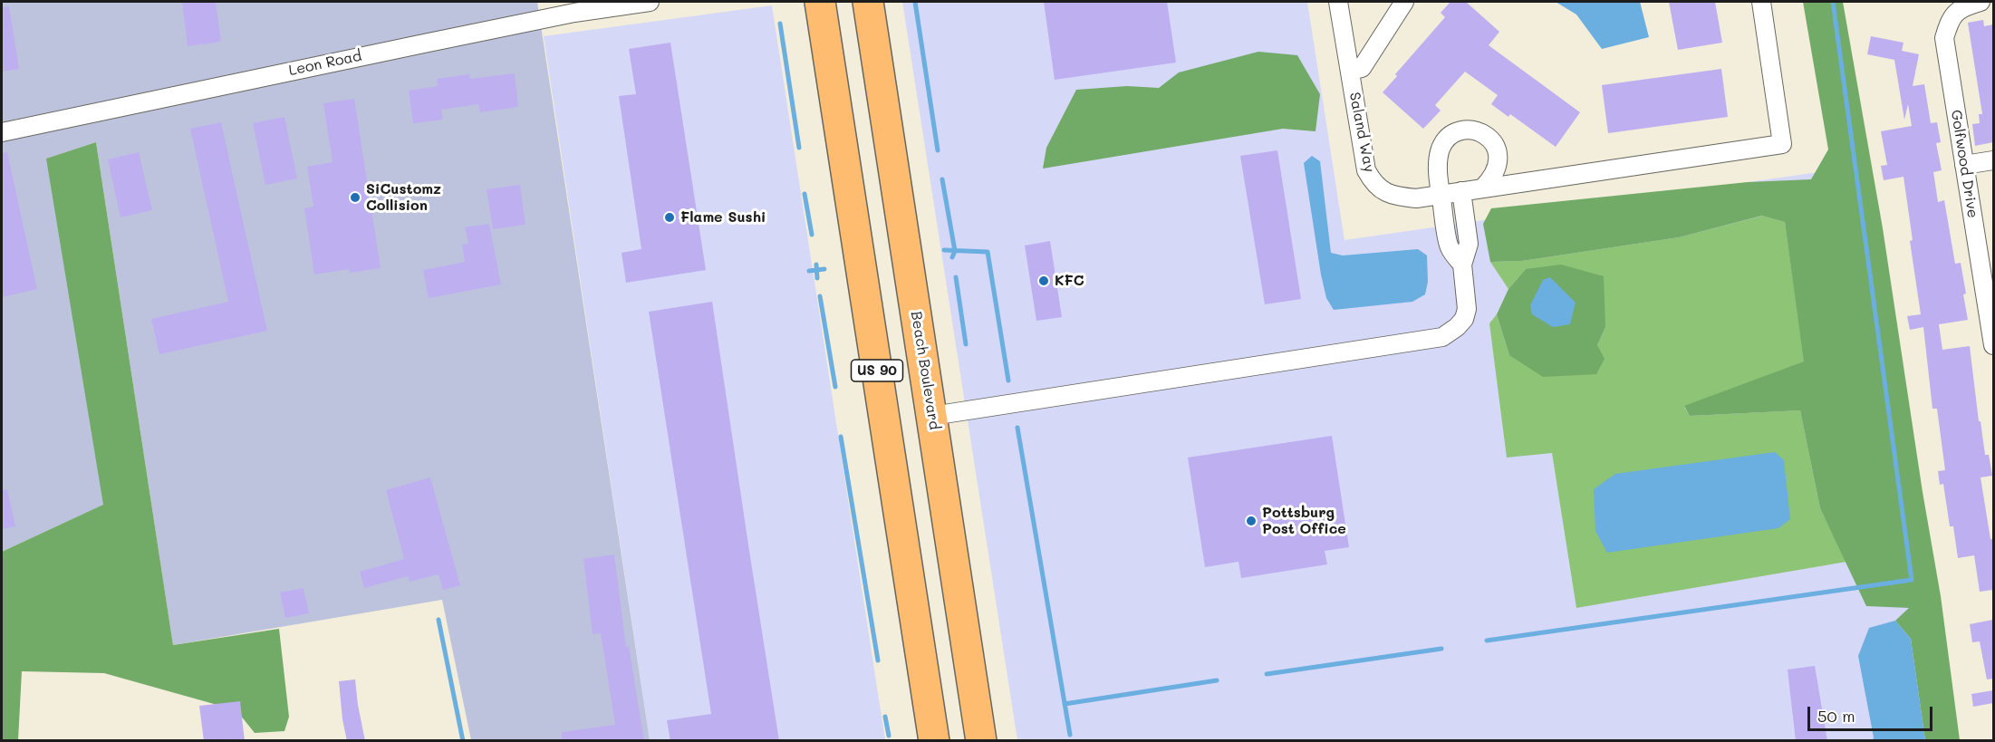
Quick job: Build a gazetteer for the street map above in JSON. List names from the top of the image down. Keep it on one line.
{"streets":{"highway":["US 90","Beach Boulevard"],"street":["Leon Road","Saland Way","Golfwood Drive"]},"places":["SiCustomz Collision","Flame Sushi","KFC","Pottsburg Post Office"],"scale_bar":"50 m"}
